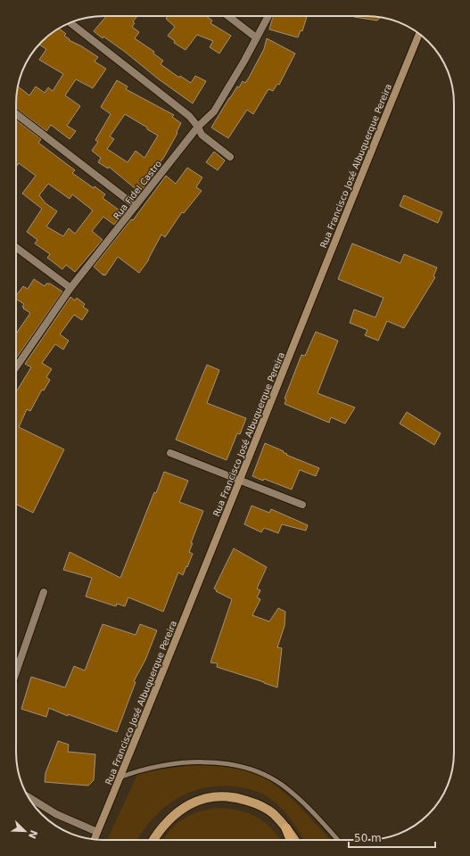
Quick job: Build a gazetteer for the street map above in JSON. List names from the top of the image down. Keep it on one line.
{"streets":{"main road":["Rua Francisco José Albuquerque Pereira"],"street":["Rua Fidel Castro"]},"scale_bar":"50 m","north":"bottom right"}
